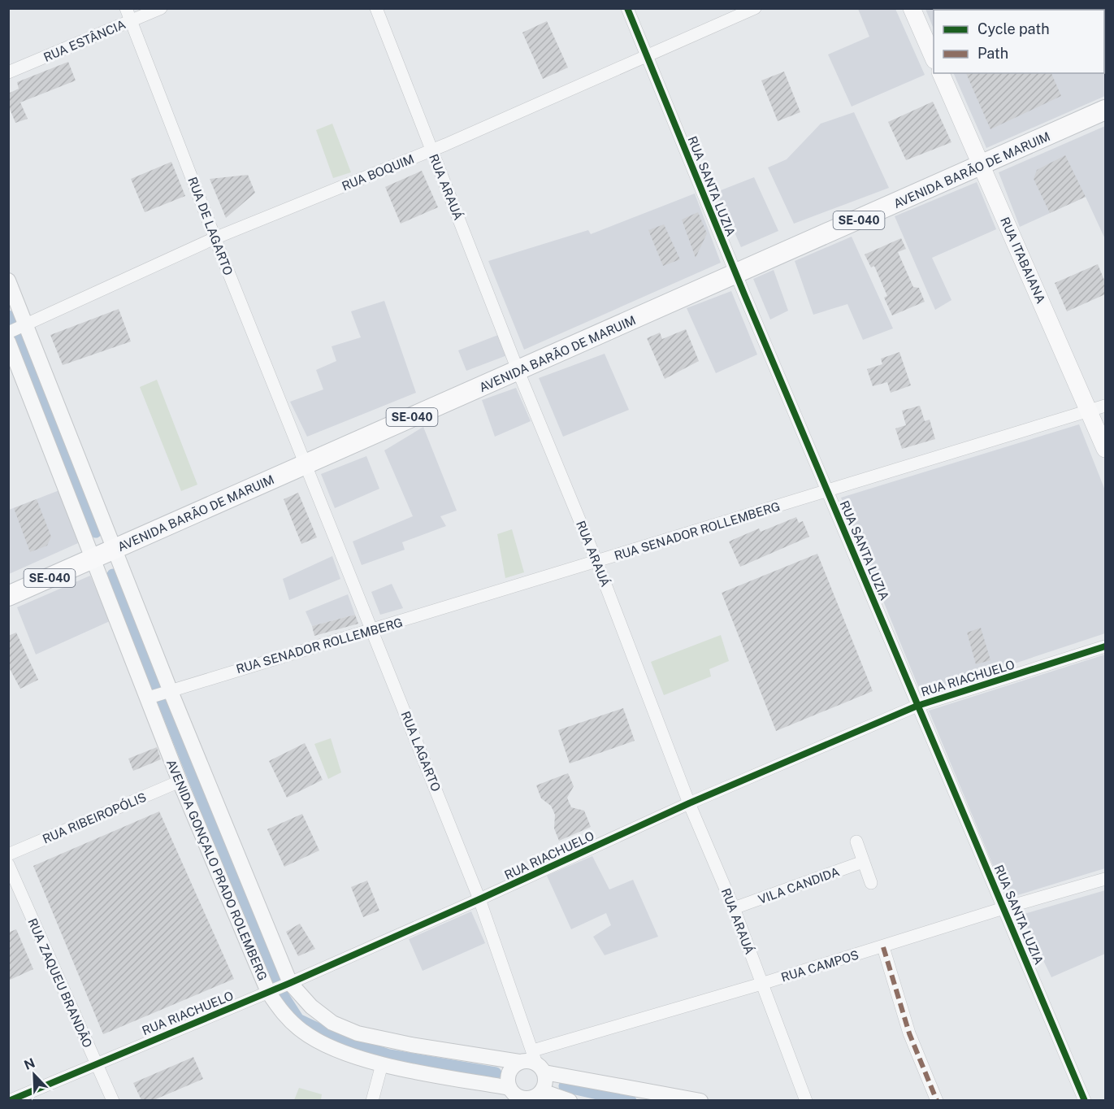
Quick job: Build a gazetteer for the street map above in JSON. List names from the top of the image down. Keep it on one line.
{"streets":{"main road":["AVENIDA BARÃO DE MARUIM","SE-040","RUA ITABAIANA"],"street":["RUA ESTÂNCIA","RUA BOQUIM","RUA SANTA LUZIA","RUA ARAUÁ","RUA DE LAGARTO","RUA SENADOR ROLLEMBERG","RUA RIACHUELO","RUA LAGARTO","RUA RIBEIROPÓLIS","AVENIDA GONÇALO PRADO ROLEMBERG","VILA CANDIDA","RUA CAMPOS","RUA ZAQUEU BRANDÃO"]},"crossings":[["RUA ESTÂNCIA","RUA DE LAGARTO"],["AVENIDA BARÃO DE MARUIM","RUA SANTA LUZIA"],["AVENIDA BARÃO DE MARUIM","RUA ARAUÁ"],["AVENIDA BARÃO DE MARUIM","RUA ITABAIANA"],["AVENIDA BARÃO DE MARUIM","RUA LAGARTO"],["AVENIDA BARÃO DE MARUIM","AVENIDA GONÇALO PRADO ROLEMBERG"],["RUA BOQUIM","RUA SANTA LUZIA"],["RUA BOQUIM","RUA ARAUÁ"],["RUA BOQUIM","RUA DE LAGARTO"],["RUA BOQUIM","AVENIDA GONÇALO PRADO ROLEMBERG"],["RUA SANTA LUZIA","RUA SENADOR ROLLEMBERG"],["RUA SANTA LUZIA","RUA RIACHUELO"],["RUA SANTA LUZIA","RUA CAMPOS"],["RUA ARAUÁ","RUA SENADOR ROLLEMBERG"],["RUA ARAUÁ","RUA RIACHUELO"],["RUA ARAUÁ","VILA CANDIDA"],["RUA ARAUÁ","RUA CAMPOS"],["RUA DE LAGARTO","RUA LAGARTO"],["RUA ITABAIANA","RUA SENADOR ROLLEMBERG"],["RUA SENADOR ROLLEMBERG","RUA LAGARTO"],["RUA SENADOR ROLLEMBERG","AVENIDA GONÇALO PRADO ROLEMBERG"],["RUA RIACHUELO","RUA LAGARTO"],["RUA RIACHUELO","AVENIDA GONÇALO PRADO ROLEMBERG"],["RUA RIACHUELO","RUA ZAQUEU BRANDÃO"],["RUA LAGARTO","AVENIDA GONÇALO PRADO ROLEMBERG"],["RUA LAGARTO","RUA CAMPOS"],["RUA RIBEIROPÓLIS","AVENIDA GONÇALO PRADO ROLEMBERG"],["AVENIDA GONÇALO PRADO ROLEMBERG","RUA CAMPOS"]],"legend":["Cycle path","Path"],"north":"top left"}
